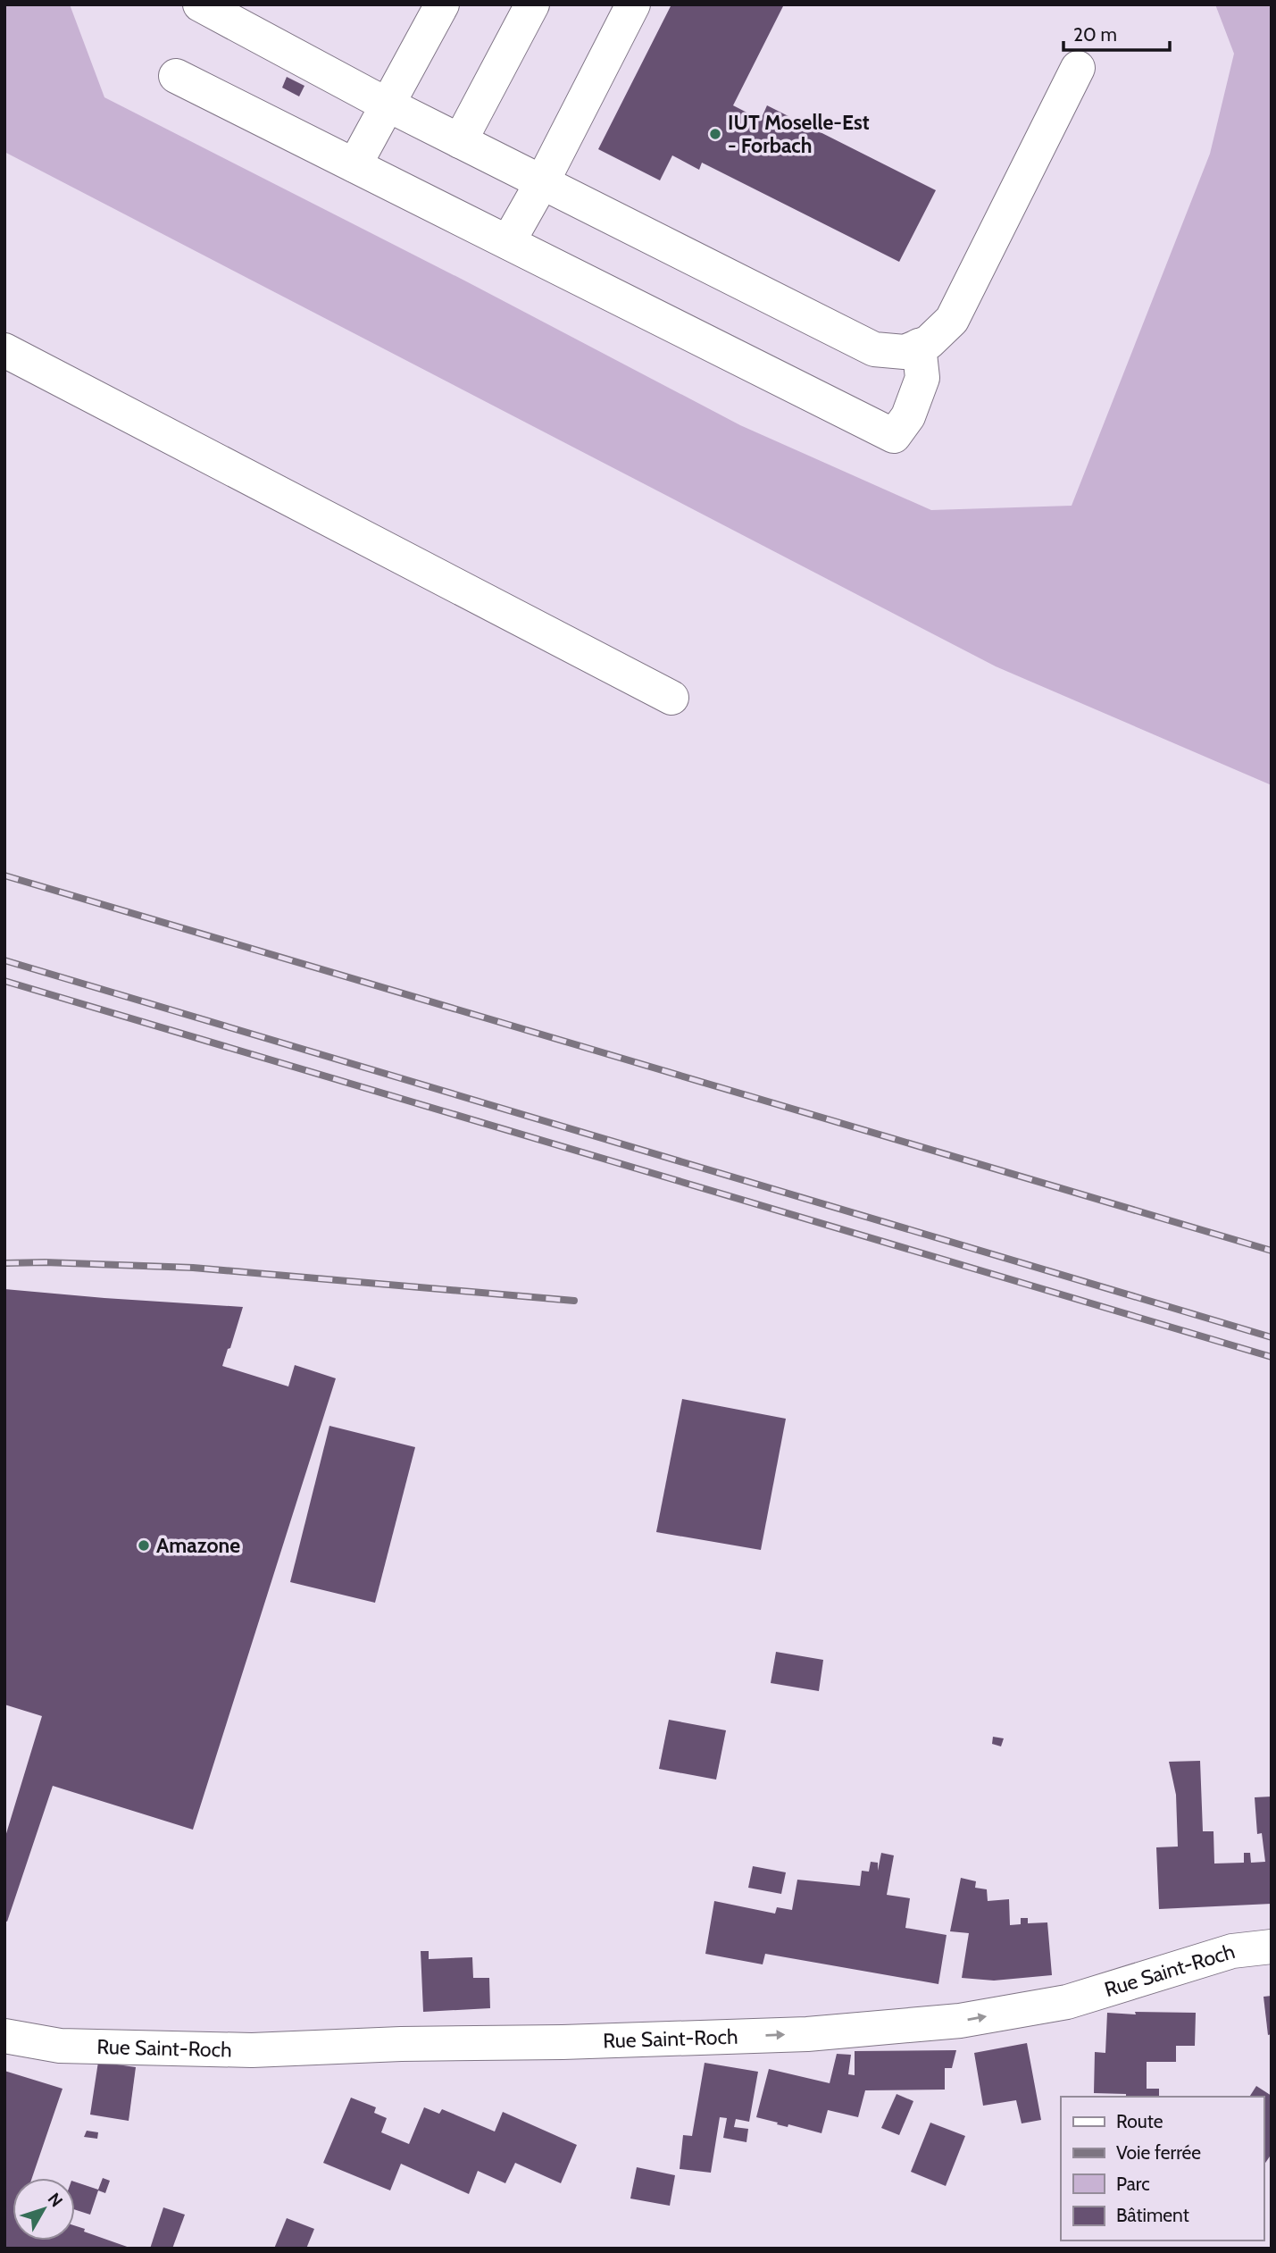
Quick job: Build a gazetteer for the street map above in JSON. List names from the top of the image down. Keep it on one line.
{"streets":{"street":["Rue Saint-Roch"]},"one_way":["Rue Saint-Roch"],"places":["IUT Moselle-Est - Forbach","Amazone"],"legend":["Route","Voie ferrée","Parc","Bâtiment"],"scale_bar":"20 m","north":"top right"}
